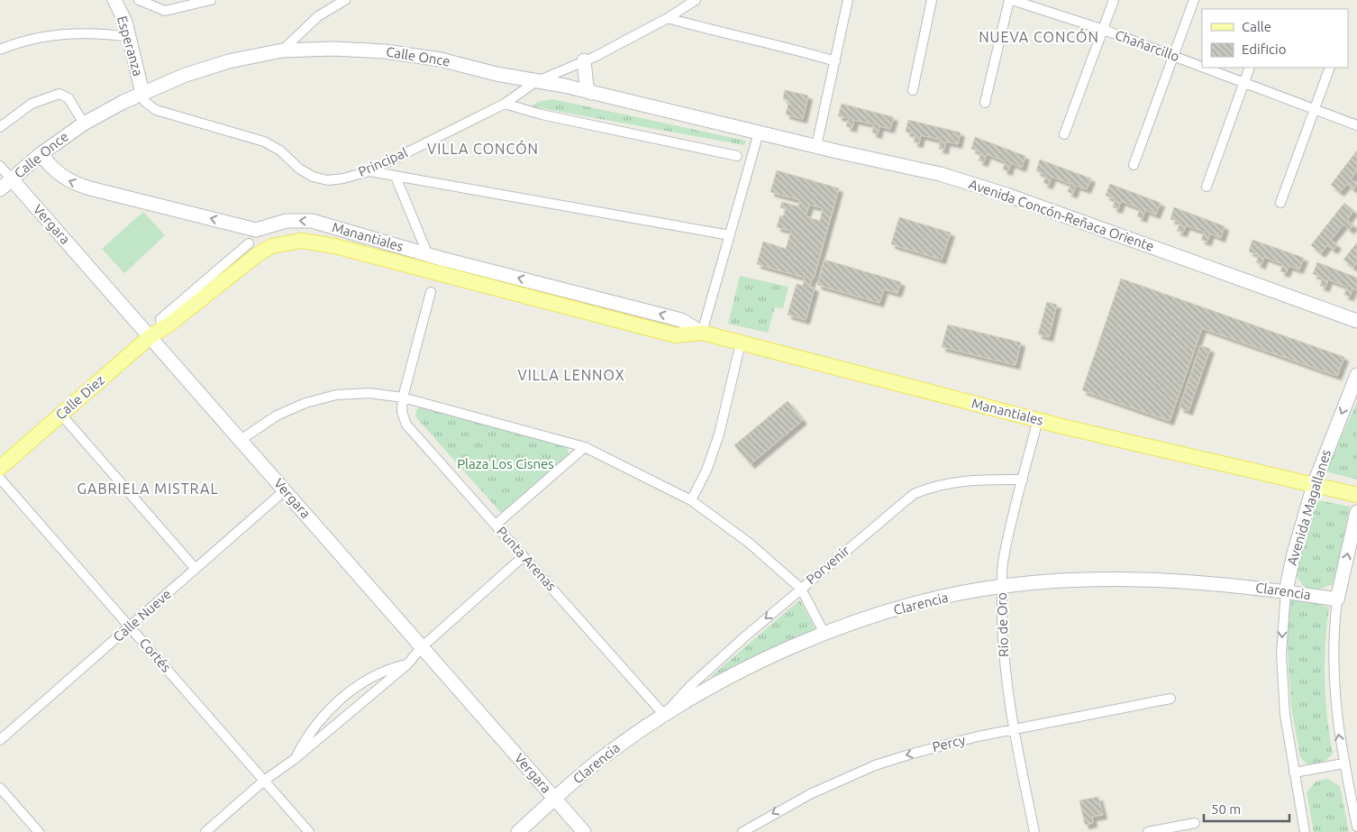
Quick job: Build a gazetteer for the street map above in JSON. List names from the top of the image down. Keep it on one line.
{"streets":{"main road":["Manantiales","Calle Diez"],"street":["Esperanza","Chañarcillo","Calle Once","Principal","Avenida Concón-Reñaca Oriente","Vergara","Avenida Magallanes","Punta Arenas","Porvenir","Clarencia","Calle Nueve","Río de Oro","Cortés","Percy"]},"crossings":[["Esperanza","Calle Once"],["Esperanza","Principal"],["Calle Once","Principal"],["Calle Once","Avenida Concón-Reñaca Oriente"],["Calle Once","Vergara"],["Calle Once","Manantiales"],["Vergara","Calle Diez"],["Vergara","Clarencia"],["Vergara","Calle Nueve"],["Manantiales","Calle Diez"],["Manantiales","Avenida Magallanes"],["Manantiales","Río de Oro"],["Avenida Magallanes","Clarencia"],["Punta Arenas","Porvenir"],["Punta Arenas","Clarencia"],["Porvenir","Clarencia"],["Porvenir","Río de Oro"],["Clarencia","Río de Oro"],["Calle Nueve","Cortés"],["Río de Oro","Percy"]],"one_way":["Porvenir","Percy"],"districts":["NUEVA CONCÓN","VILLA CONCÓN","VILLA LENNOX","GABRIELA MISTRAL"],"parks":["Plaza Los Cisnes"],"legend":["Calle","Edificio"],"scale_bar":"50 m"}
